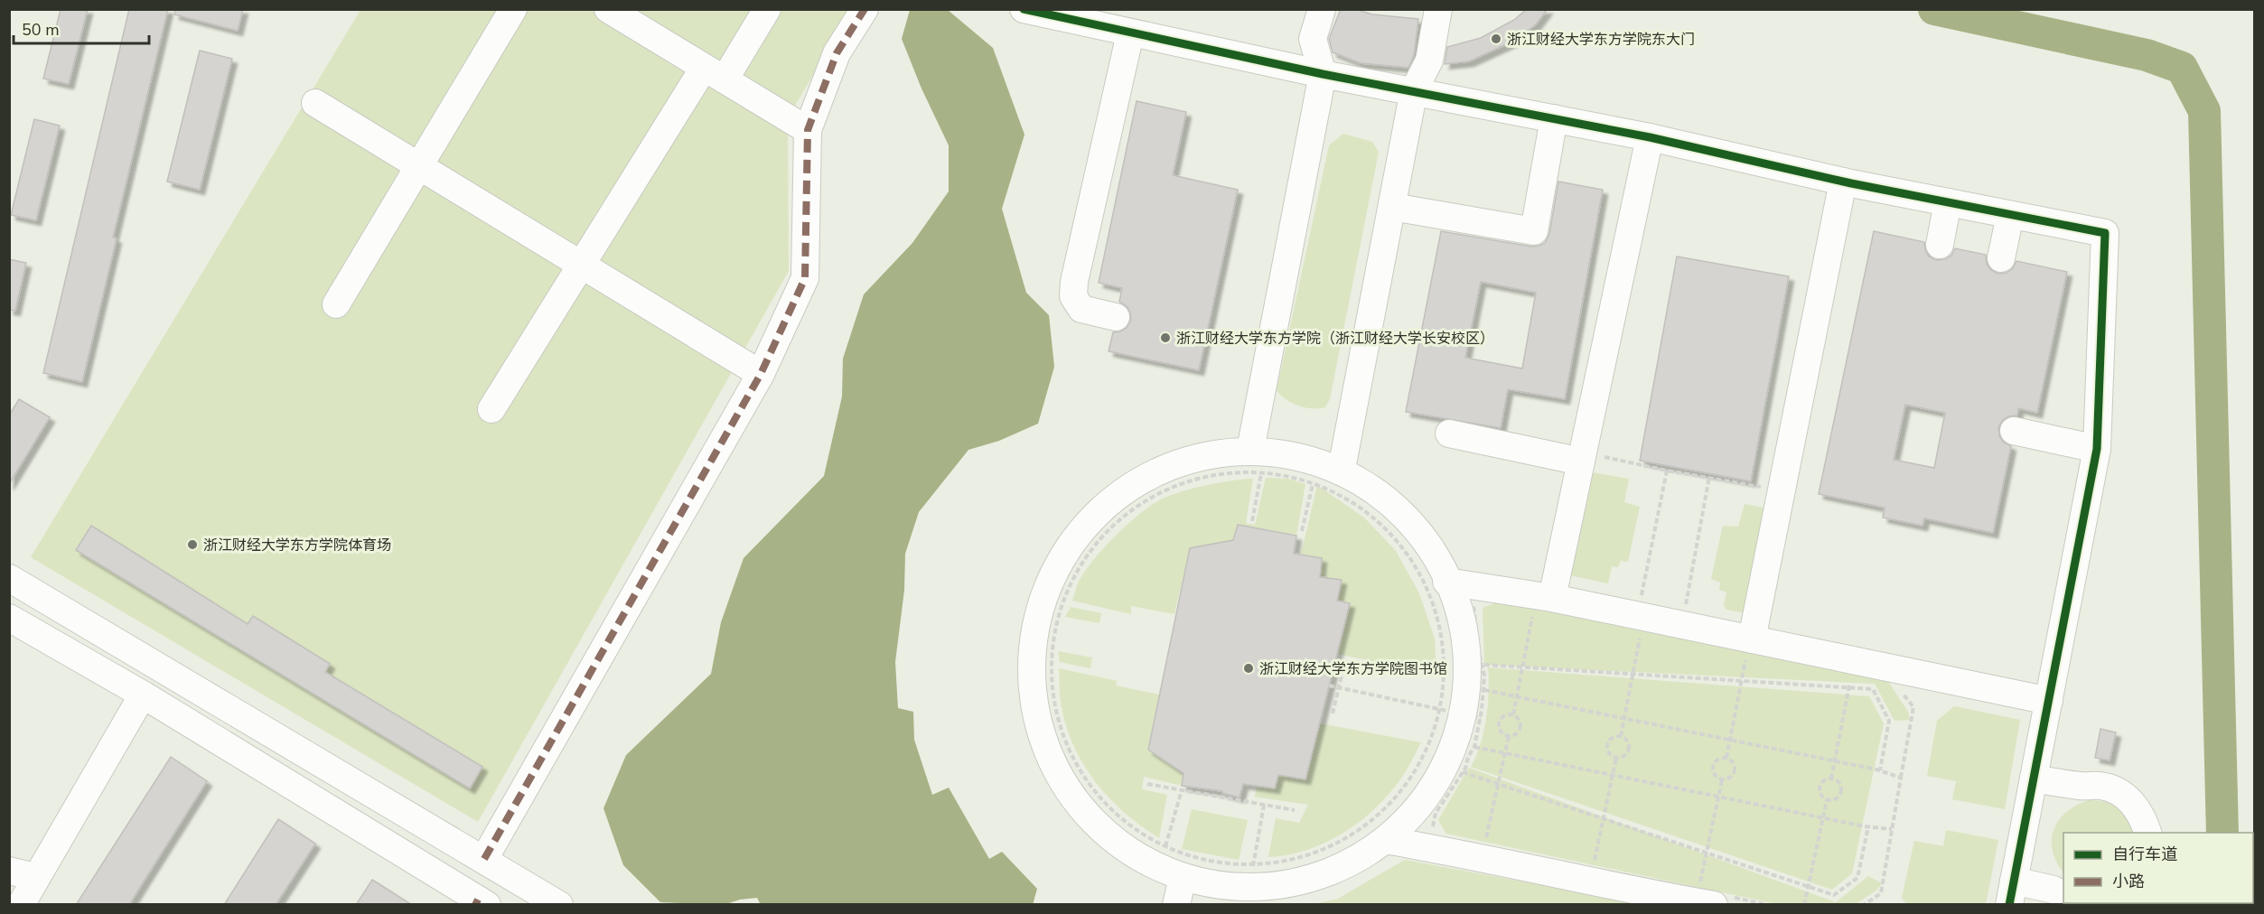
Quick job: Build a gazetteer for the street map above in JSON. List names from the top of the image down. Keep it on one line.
{"places":["浙江财经大学东方学院东大门","浙江财经大学东方学院（浙江财经大学长安校区）","浙江财经大学东方学院体育场","浙江财经大学东方学院图书馆"],"legend":["自行车道","小路"],"scale_bar":"50 m"}
